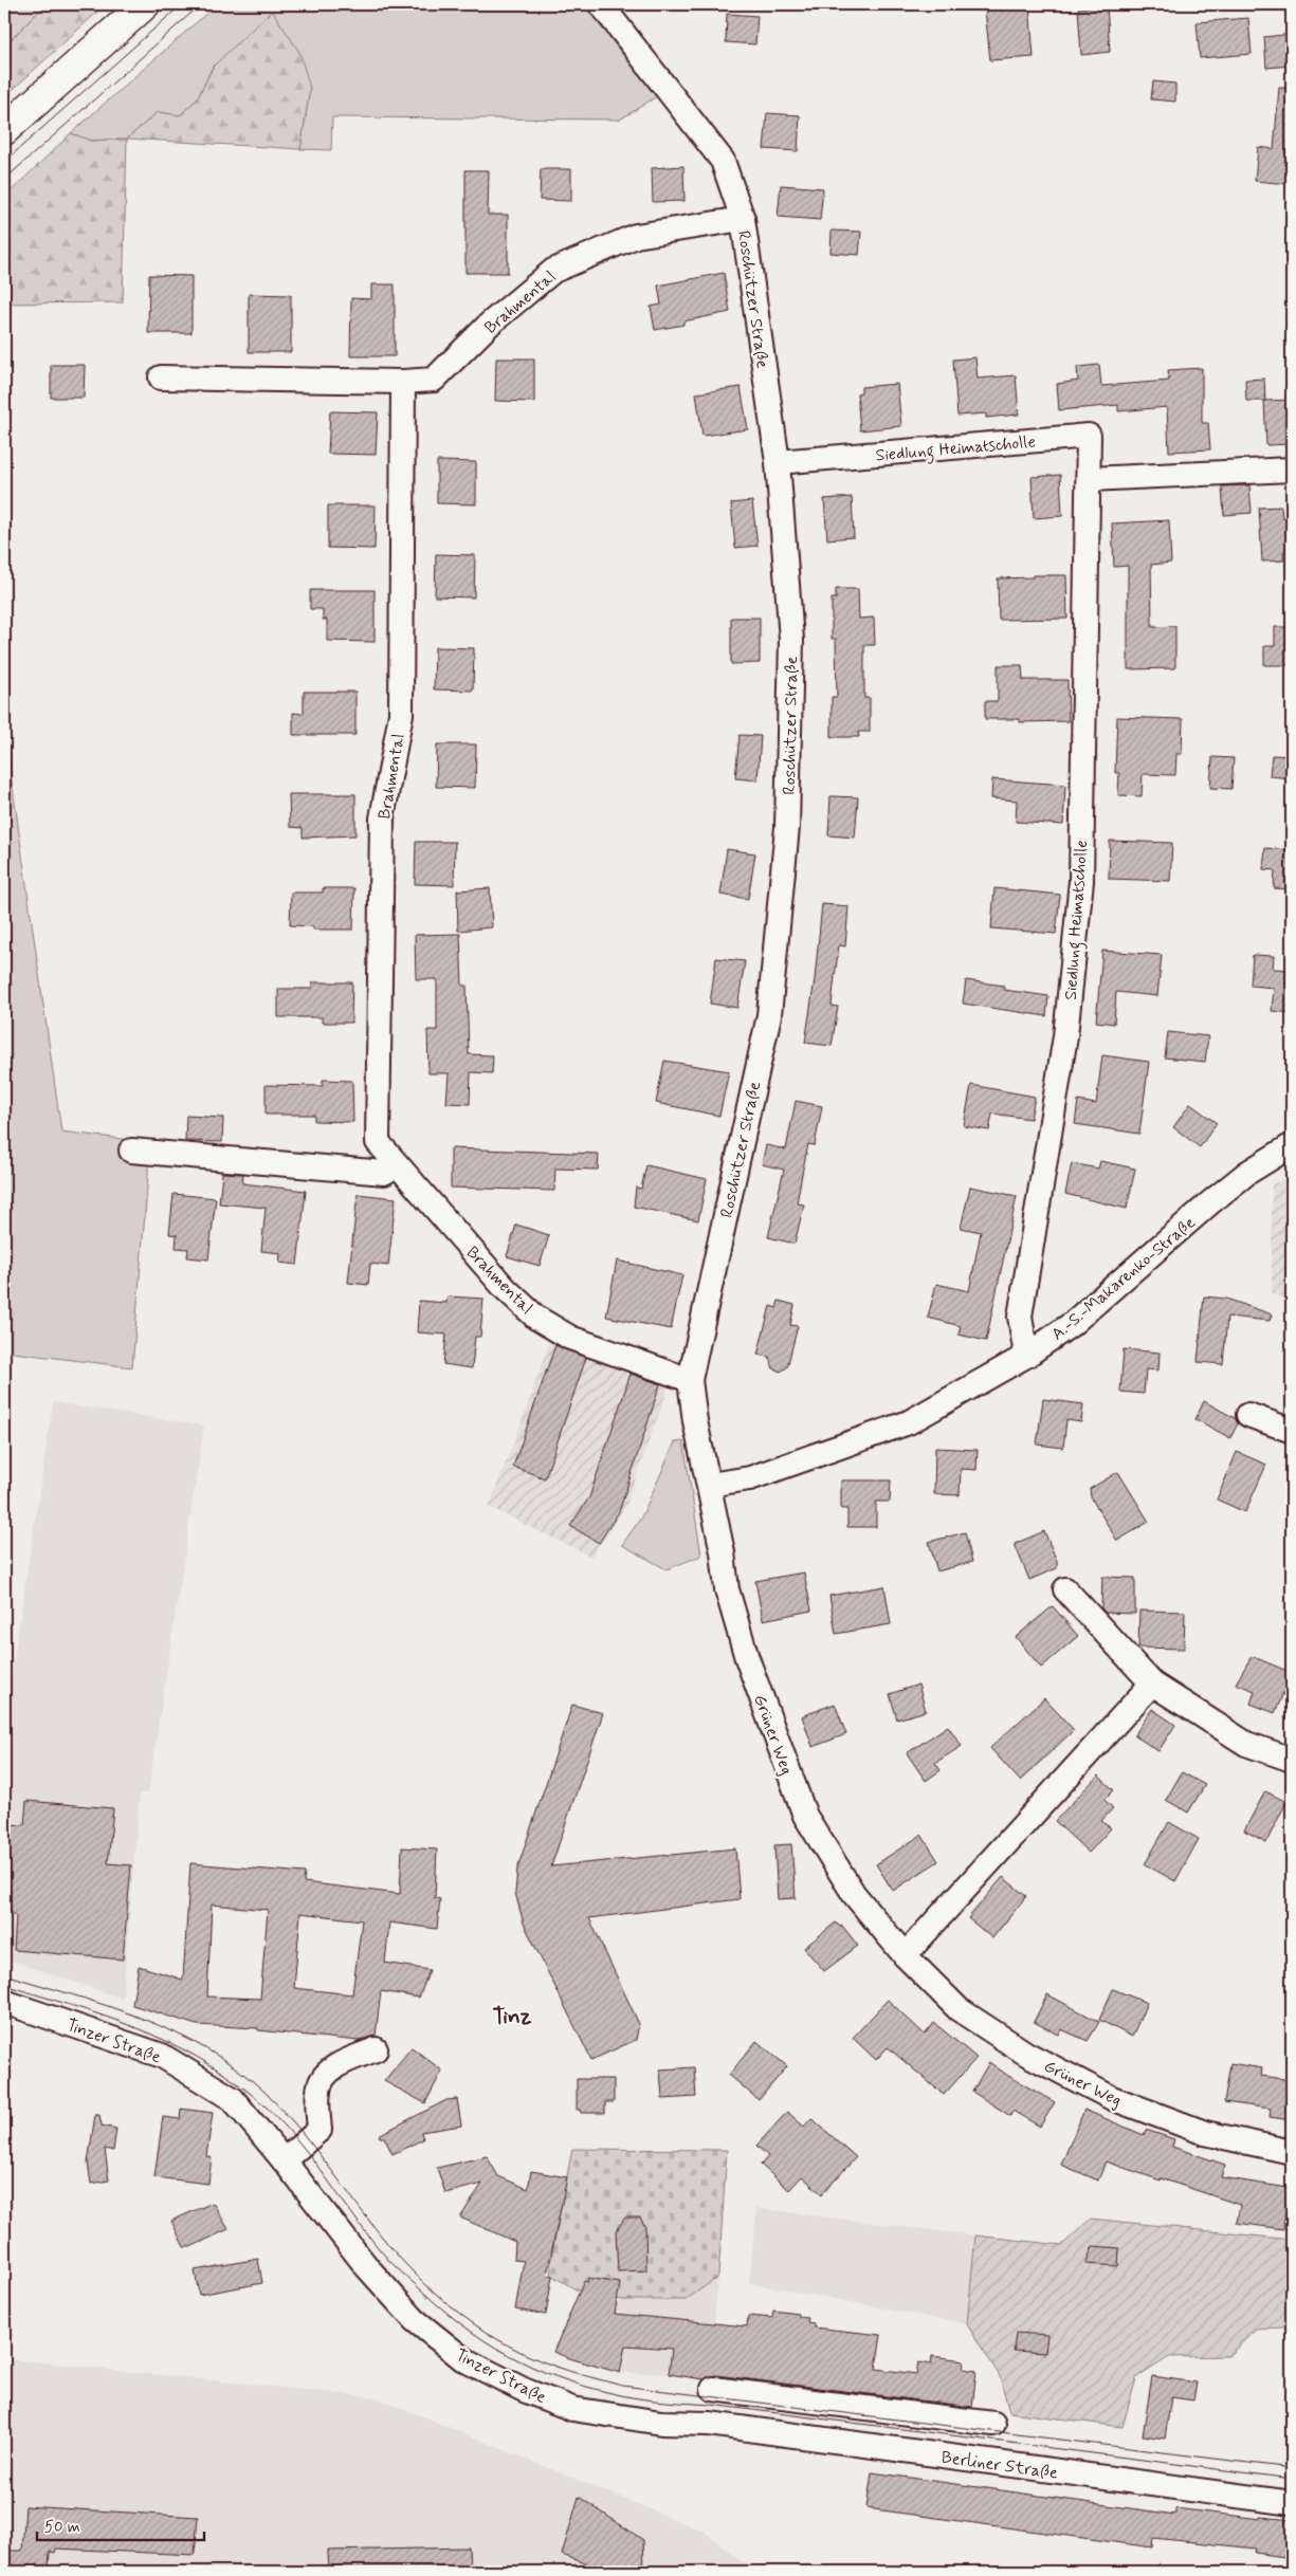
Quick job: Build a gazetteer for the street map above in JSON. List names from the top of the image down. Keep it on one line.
{"streets":{"street":["Roschützer Straße","Brahmental","Siedlung Heimatscholle","A.-S.-Makarenko-Straße","Grüner Weg","Tinzer Straße","Berliner Straße"]},"crossings":[["Roschützer Straße","Brahmental"],["Roschützer Straße","Siedlung Heimatscholle"],["Roschützer Straße","A.-S.-Makarenko-Straße"],["Roschützer Straße","Grüner Weg"],["Siedlung Heimatscholle","A.-S.-Makarenko-Straße"],["A.-S.-Makarenko-Straße","Grüner Weg"],["Tinzer Straße","Berliner Straße"]],"districts":["Tinz"],"scale_bar":"50 m"}
